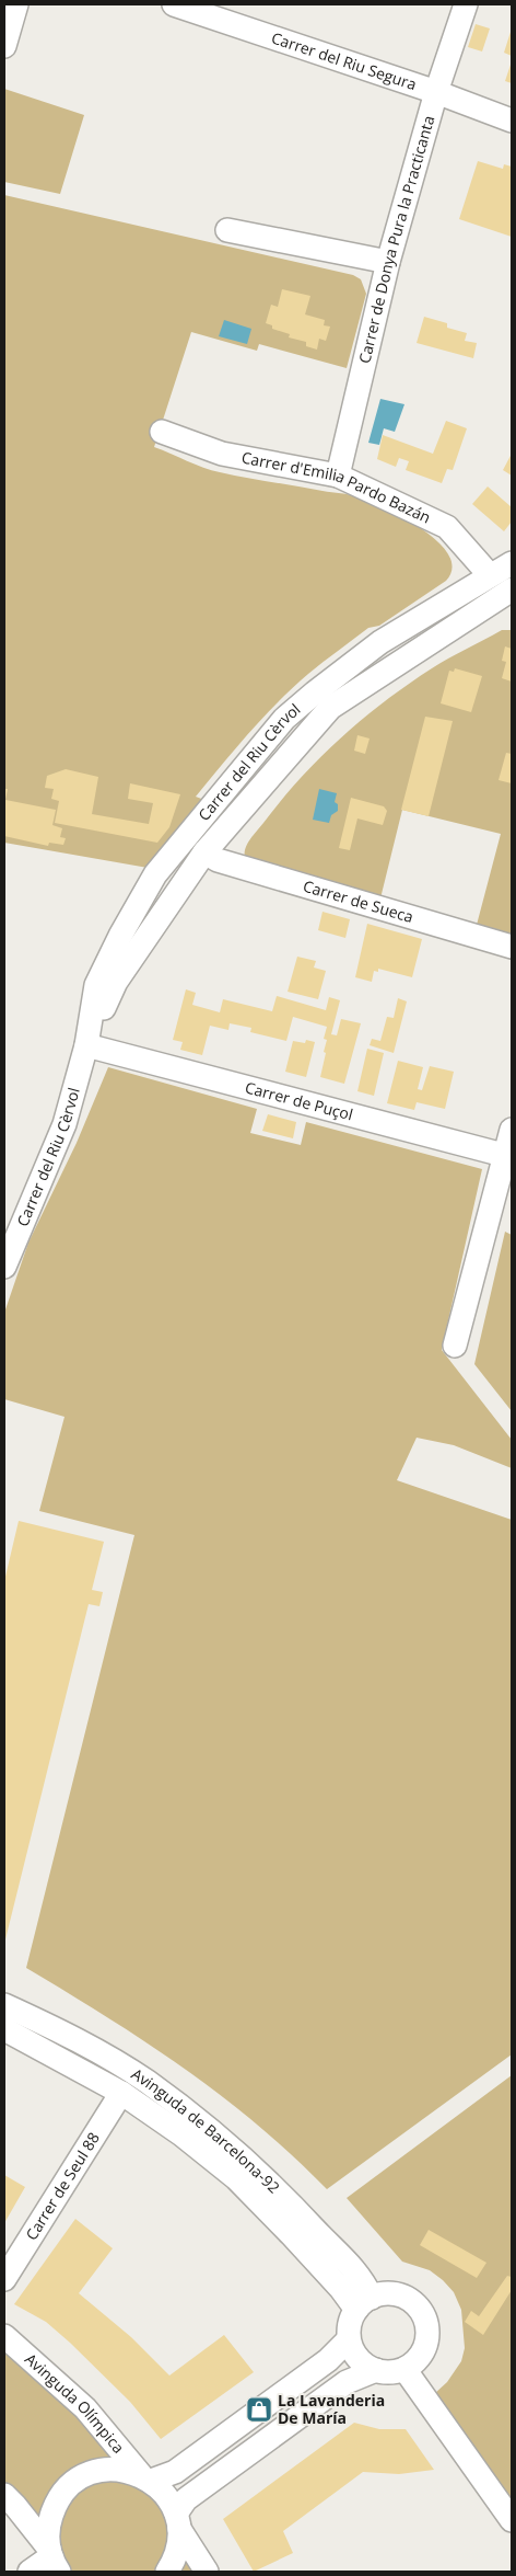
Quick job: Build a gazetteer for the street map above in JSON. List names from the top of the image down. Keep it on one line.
{"streets":{"street":["Carrer del Riu Segura","Carrer de Donya Pura la Practicanta","Carrer d'Emilia Pardo Bazán","Carrer del Riu Cèrvol","Carrer de Sueca","Carrer de Puçol","Avinguda de Barcelona-92","Carrer de Seul 88","Avinguda Olímpica"]},"crossings":[["Carrer del Riu Segura","Carrer de Donya Pura la Practicanta"],["Carrer de Donya Pura la Practicanta","Carrer d'Emilia Pardo Bazán"],["Carrer d'Emilia Pardo Bazán","Carrer del Riu Cèrvol"],["Carrer del Riu Cèrvol","Carrer de Sueca"],["Carrer del Riu Cèrvol","Carrer de Puçol"],["Avinguda de Barcelona-92","Carrer de Seul 88"]],"places":{"shop":["La Lavanderia De María"]}}
